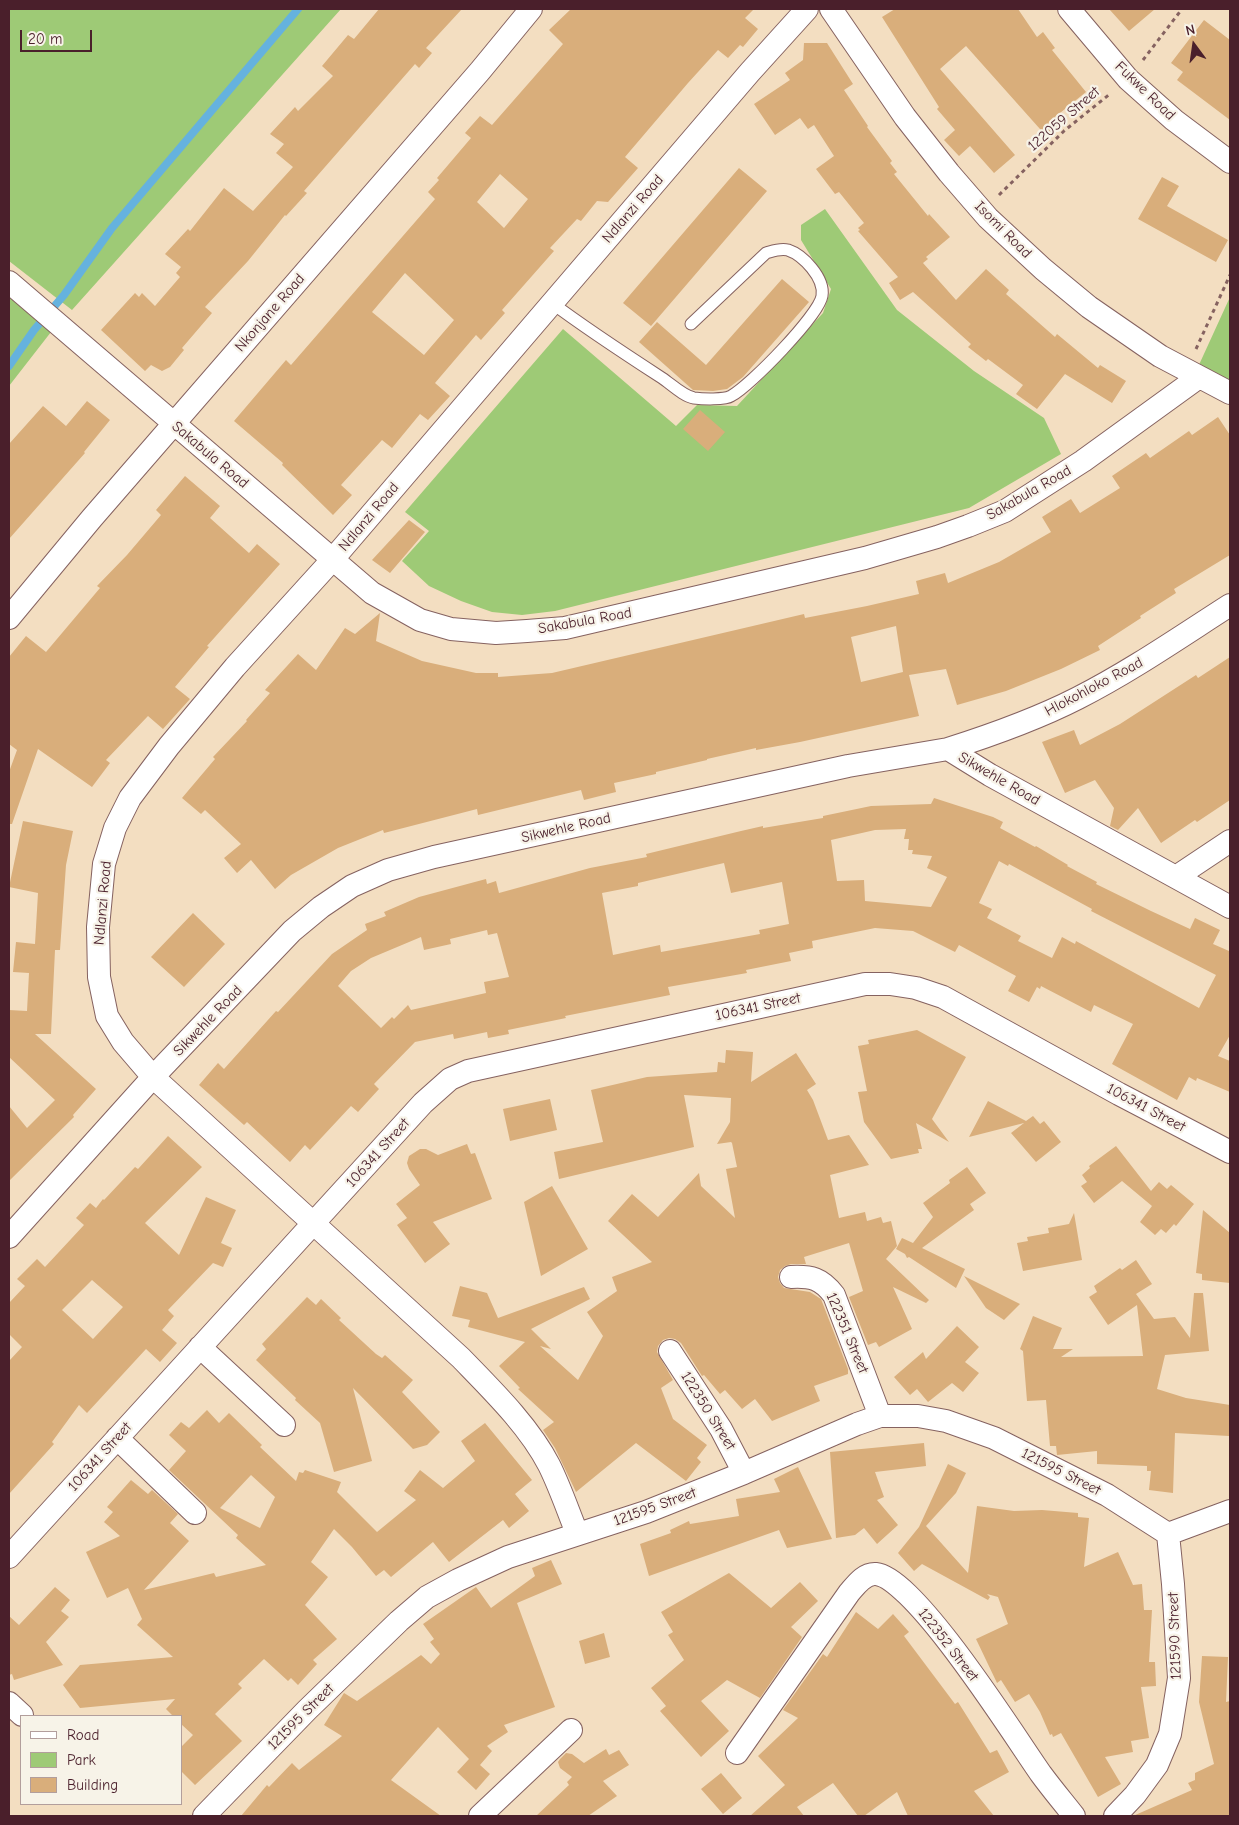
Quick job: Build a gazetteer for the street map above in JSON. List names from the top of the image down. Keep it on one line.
{"streets":{"street":["Fukwe Road","Ndlanzi Road","Isomi Road","Nkonjane Road","Sakabula Road","Hlokohloko Road","Sikwehle Road","106341 Street","122351 Street","122350 Street","121595 Street","121590 Street","122352 Street"],"path":["122059 Street"]},"crossings":[["Fukwe Road","122059 Street"],["122059 Street","Isomi Road"],["Ndlanzi Road","Sakabula Road"],["Ndlanzi Road","Sikwehle Road"],["Isomi Road","Sakabula Road"],["Nkonjane Road","Sakabula Road"],["Hlokohloko Road","Sikwehle Road"],["122351 Street","121595 Street"],["122350 Street","121595 Street"],["121595 Street","121590 Street"]],"legend":["Road","Park","Building"],"scale_bar":"20 m","north":"top"}
